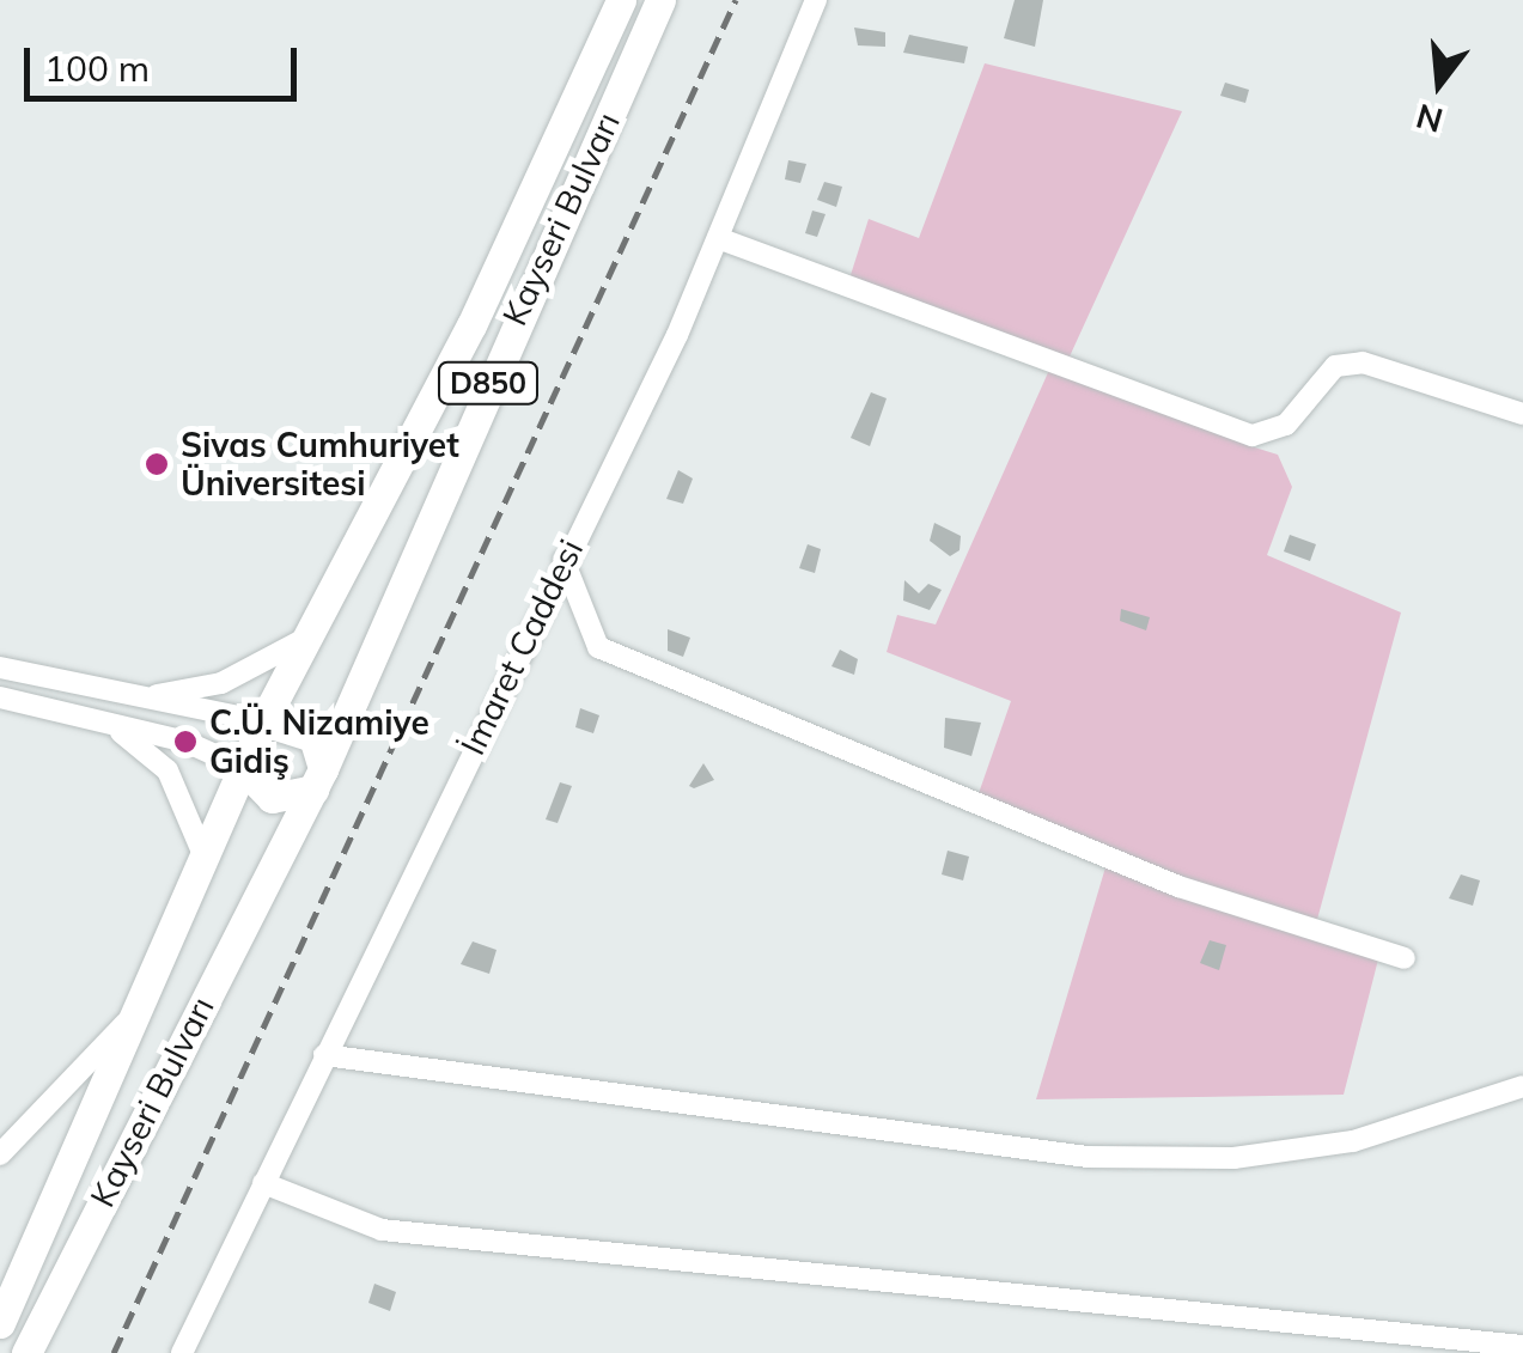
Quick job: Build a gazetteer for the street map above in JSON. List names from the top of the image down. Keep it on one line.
{"streets":{"highway":["Kayseri Bulvarı","D850"],"street":["İmaret Caddesi"]},"places":["Sivas Cumhuriyet Üniversitesi","C.Ü. Nizamiye Gidiş"],"scale_bar":"100 m","north":"bottom"}
